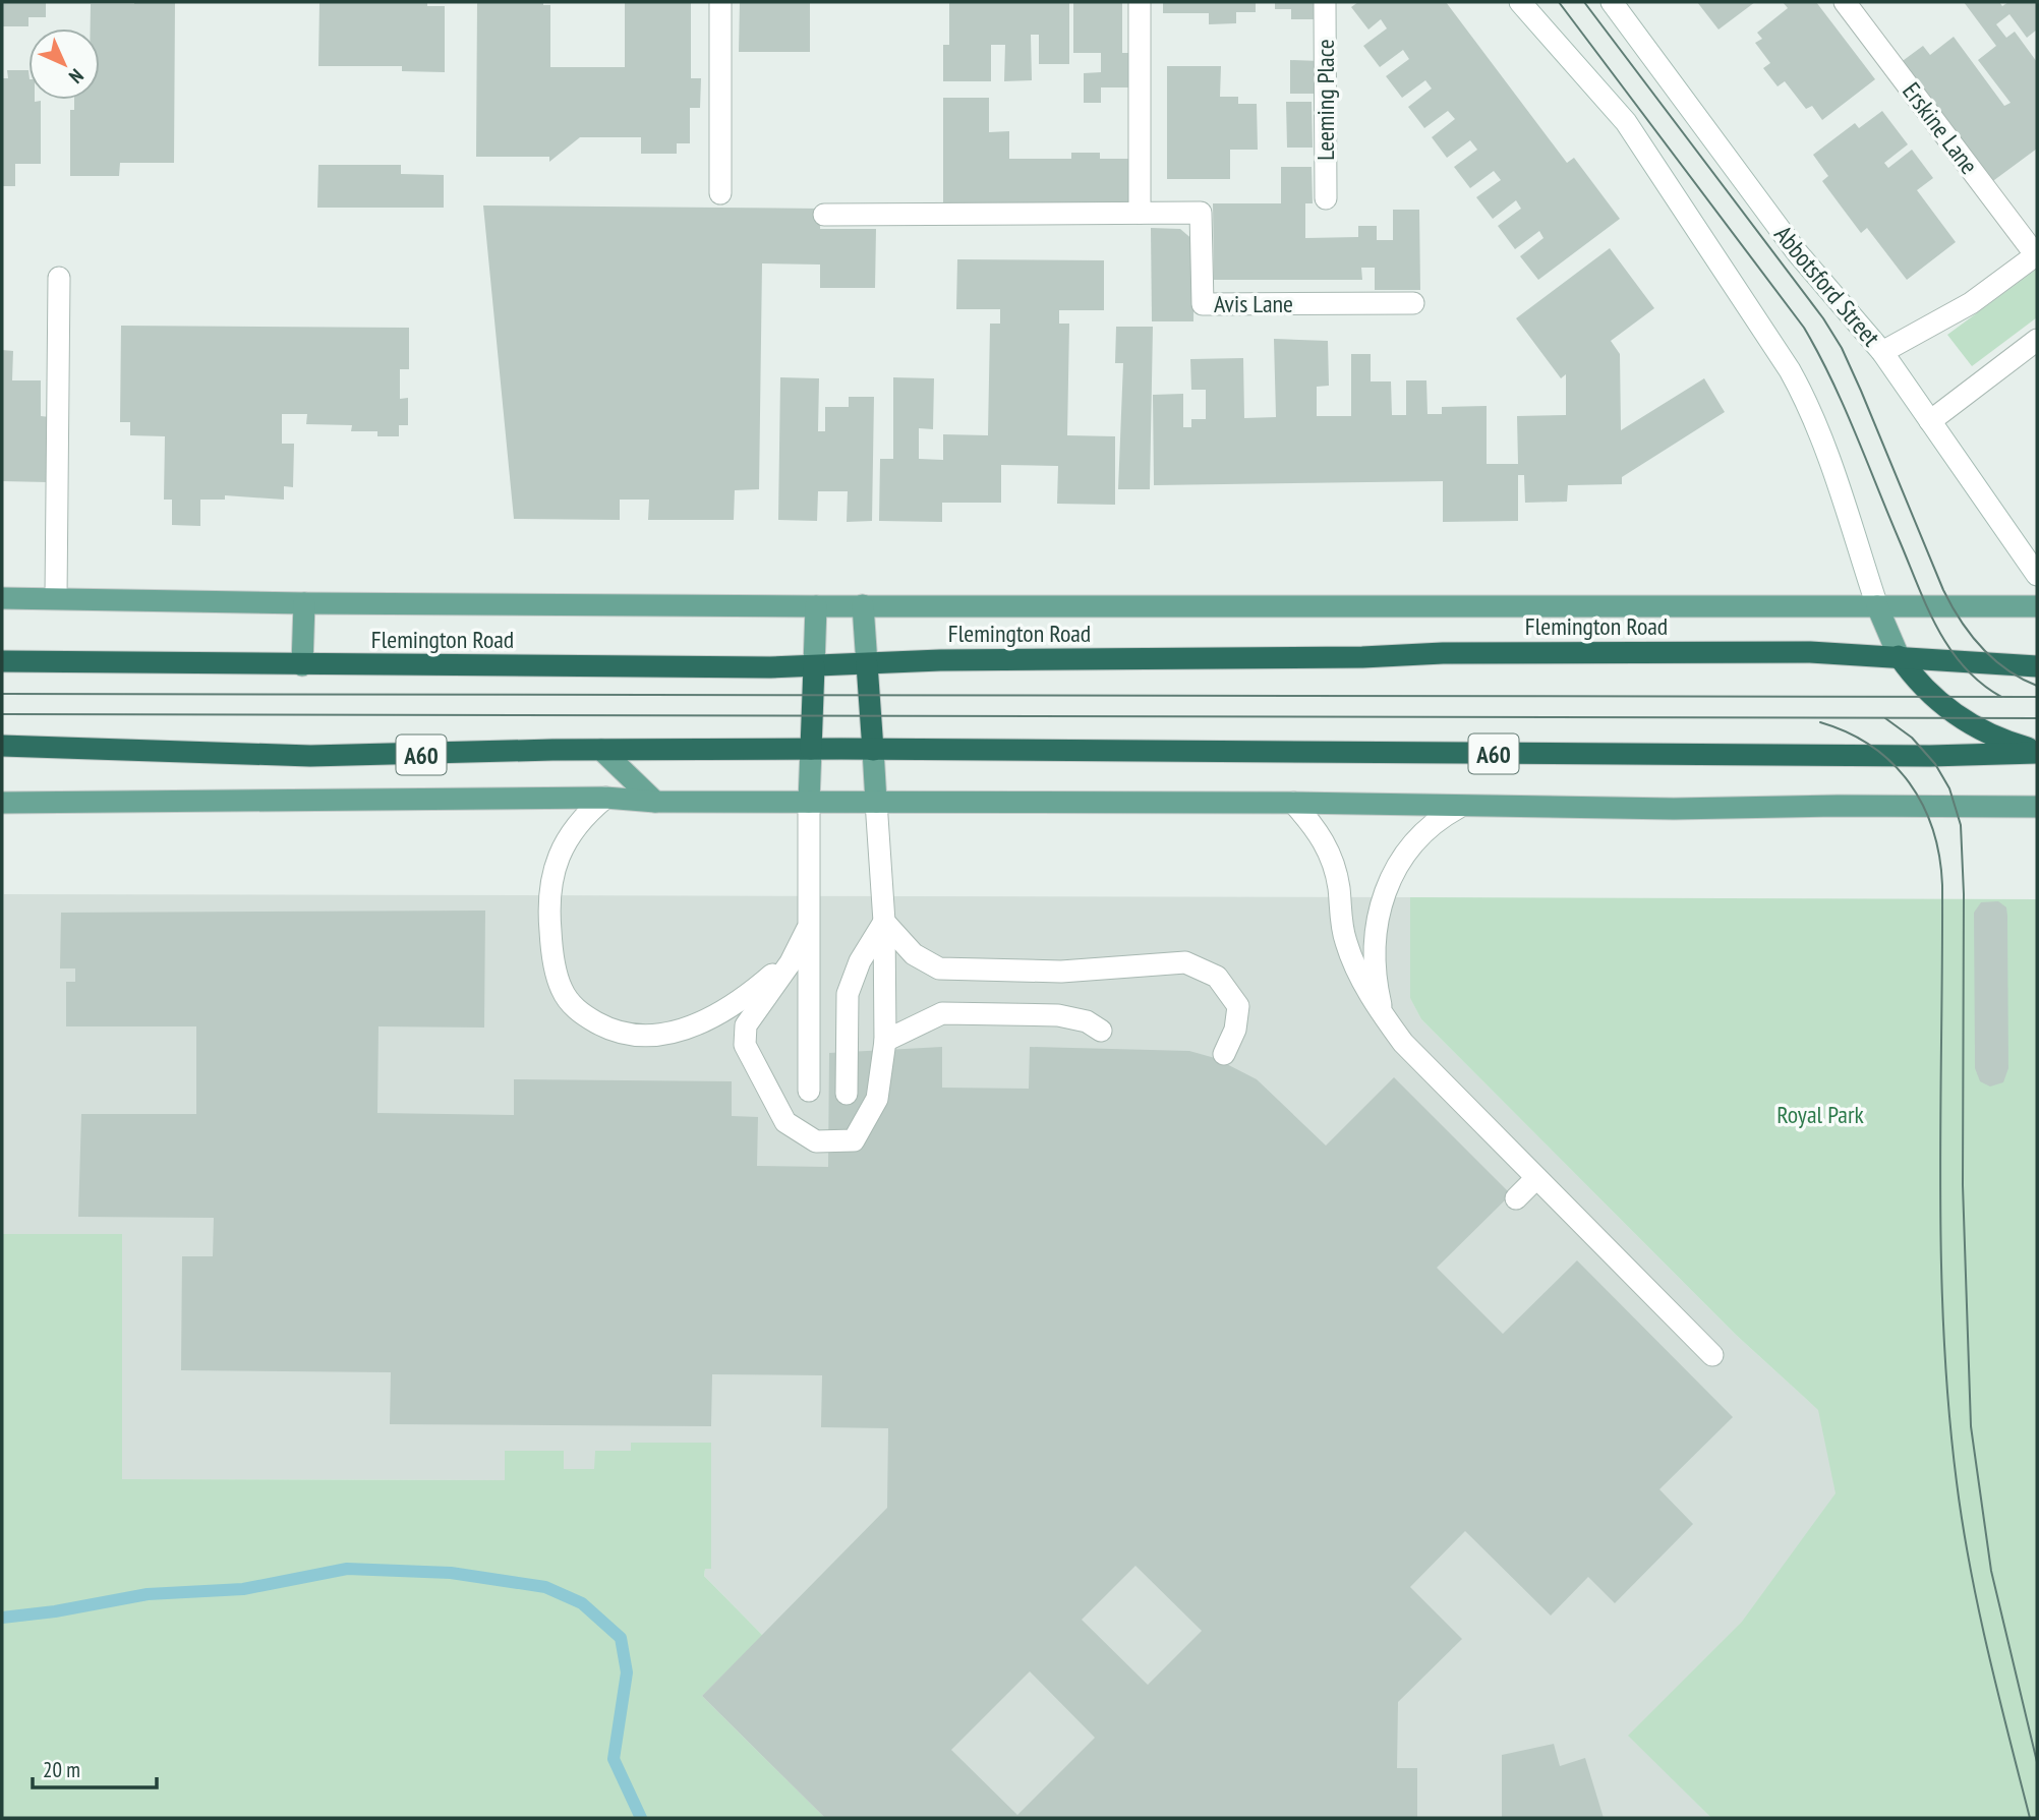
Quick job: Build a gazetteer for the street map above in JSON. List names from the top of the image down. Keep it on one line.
{"streets":{"highway":["Flemington Road","A60"],"street":["Leeming Place","Erskine Lane","Abbotsford Street","Avis Lane"]},"parks":["Royal Park"],"scale_bar":"20 m","north":"bottom right"}
